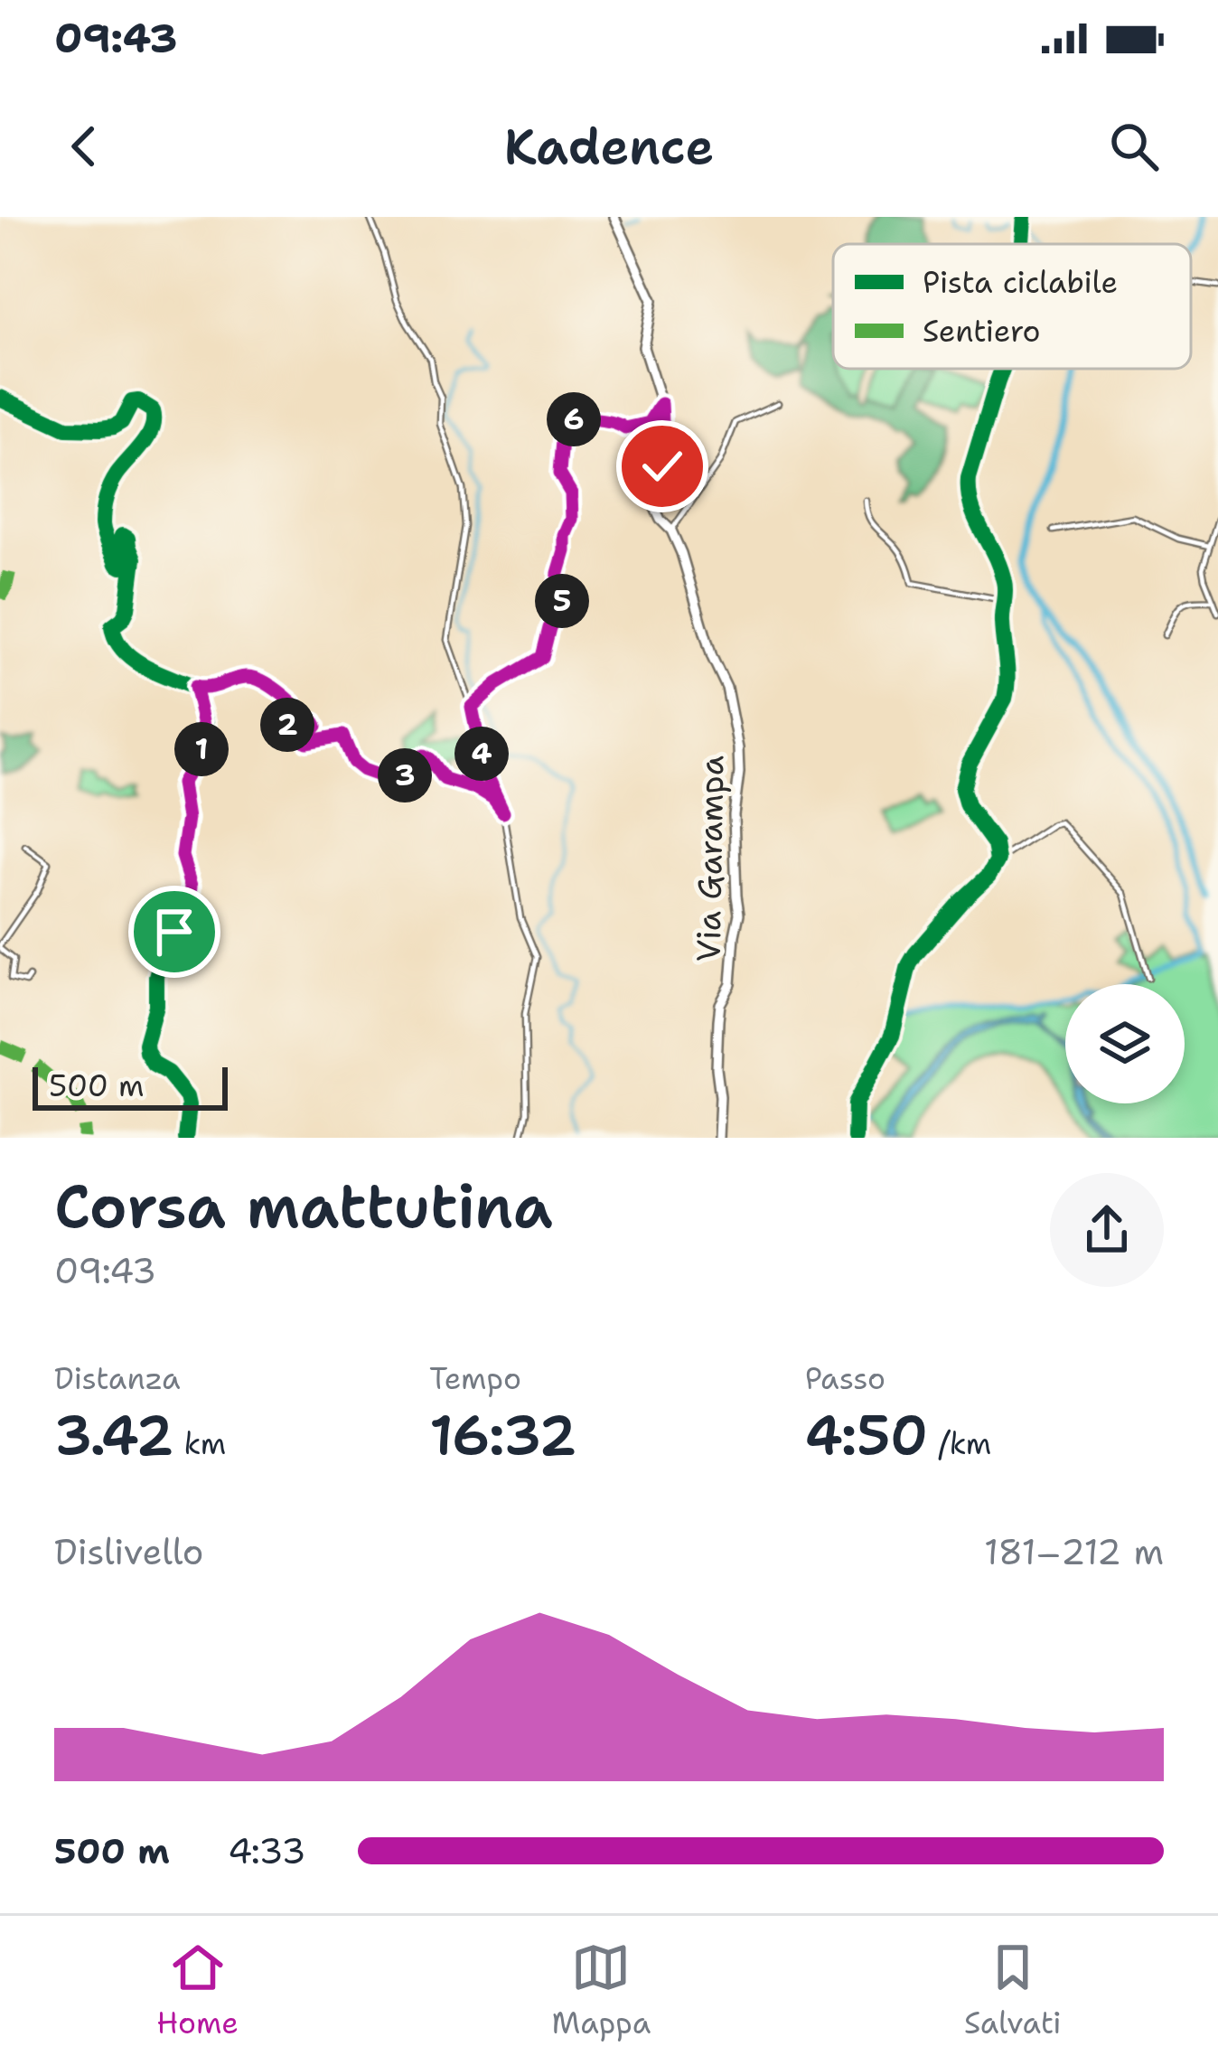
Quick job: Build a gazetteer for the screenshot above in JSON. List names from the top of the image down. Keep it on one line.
{"streets":{"street":["Via Garampa"]},"legend":["Pista ciclabile","Sentiero"],"scale_bar":"500 m","page":{"status":"09:43","header":"Kadence","pins":["6","5","2","1","4","3"],"scale":"500 m","heading":["Corsa mattutina","09:43"],"stats":[["Distanza","3.42 km"],["Tempo","16:32"],["Passo","4:50 /km"]],"chart":["Dislivello","181–212 m"],"list":[{"name":"500 m","note":"4:33"}],"tabs":["Home","Mappa","Salvati"]}}
